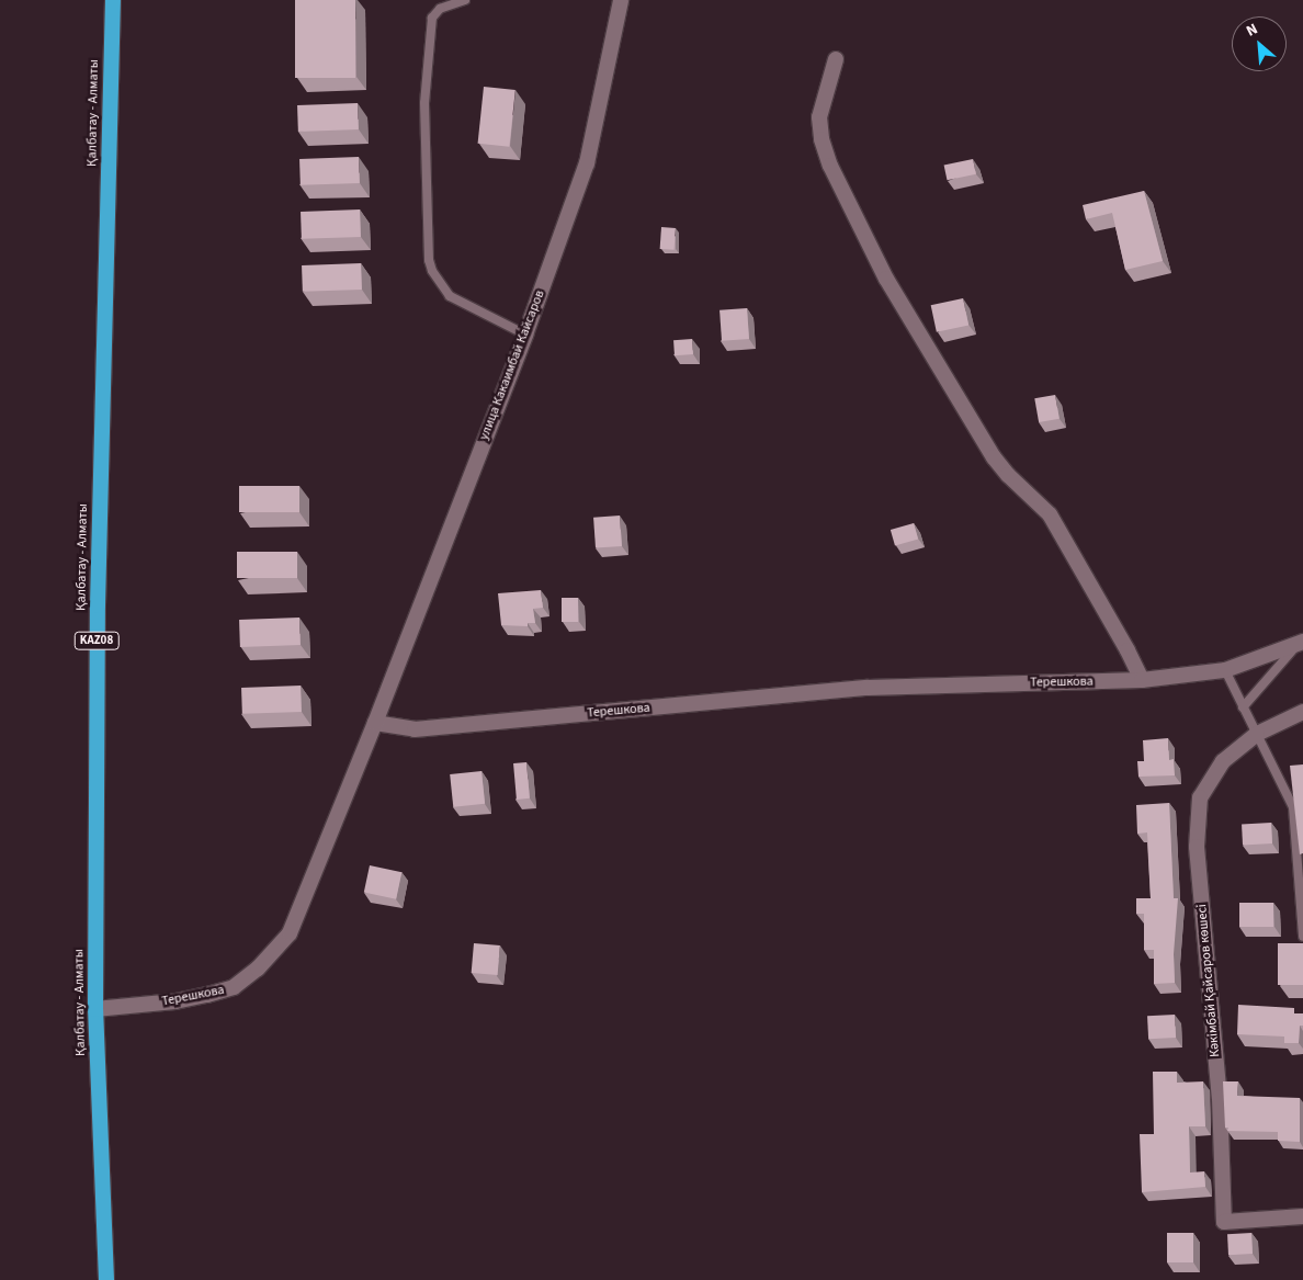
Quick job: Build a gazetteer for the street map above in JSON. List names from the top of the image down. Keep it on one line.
{"streets":{"highway":["Қалбатау - Алматы","KAZ08"],"street":["улица Какаимбай Кайсаров","Терешкова","Кәкімбай Қайсаров көшесі"]},"crossings":[["Қалбатау - Алматы","Терешкова"],["улица Какаимбай Кайсаров","Терешкова"]],"north":"top left"}
